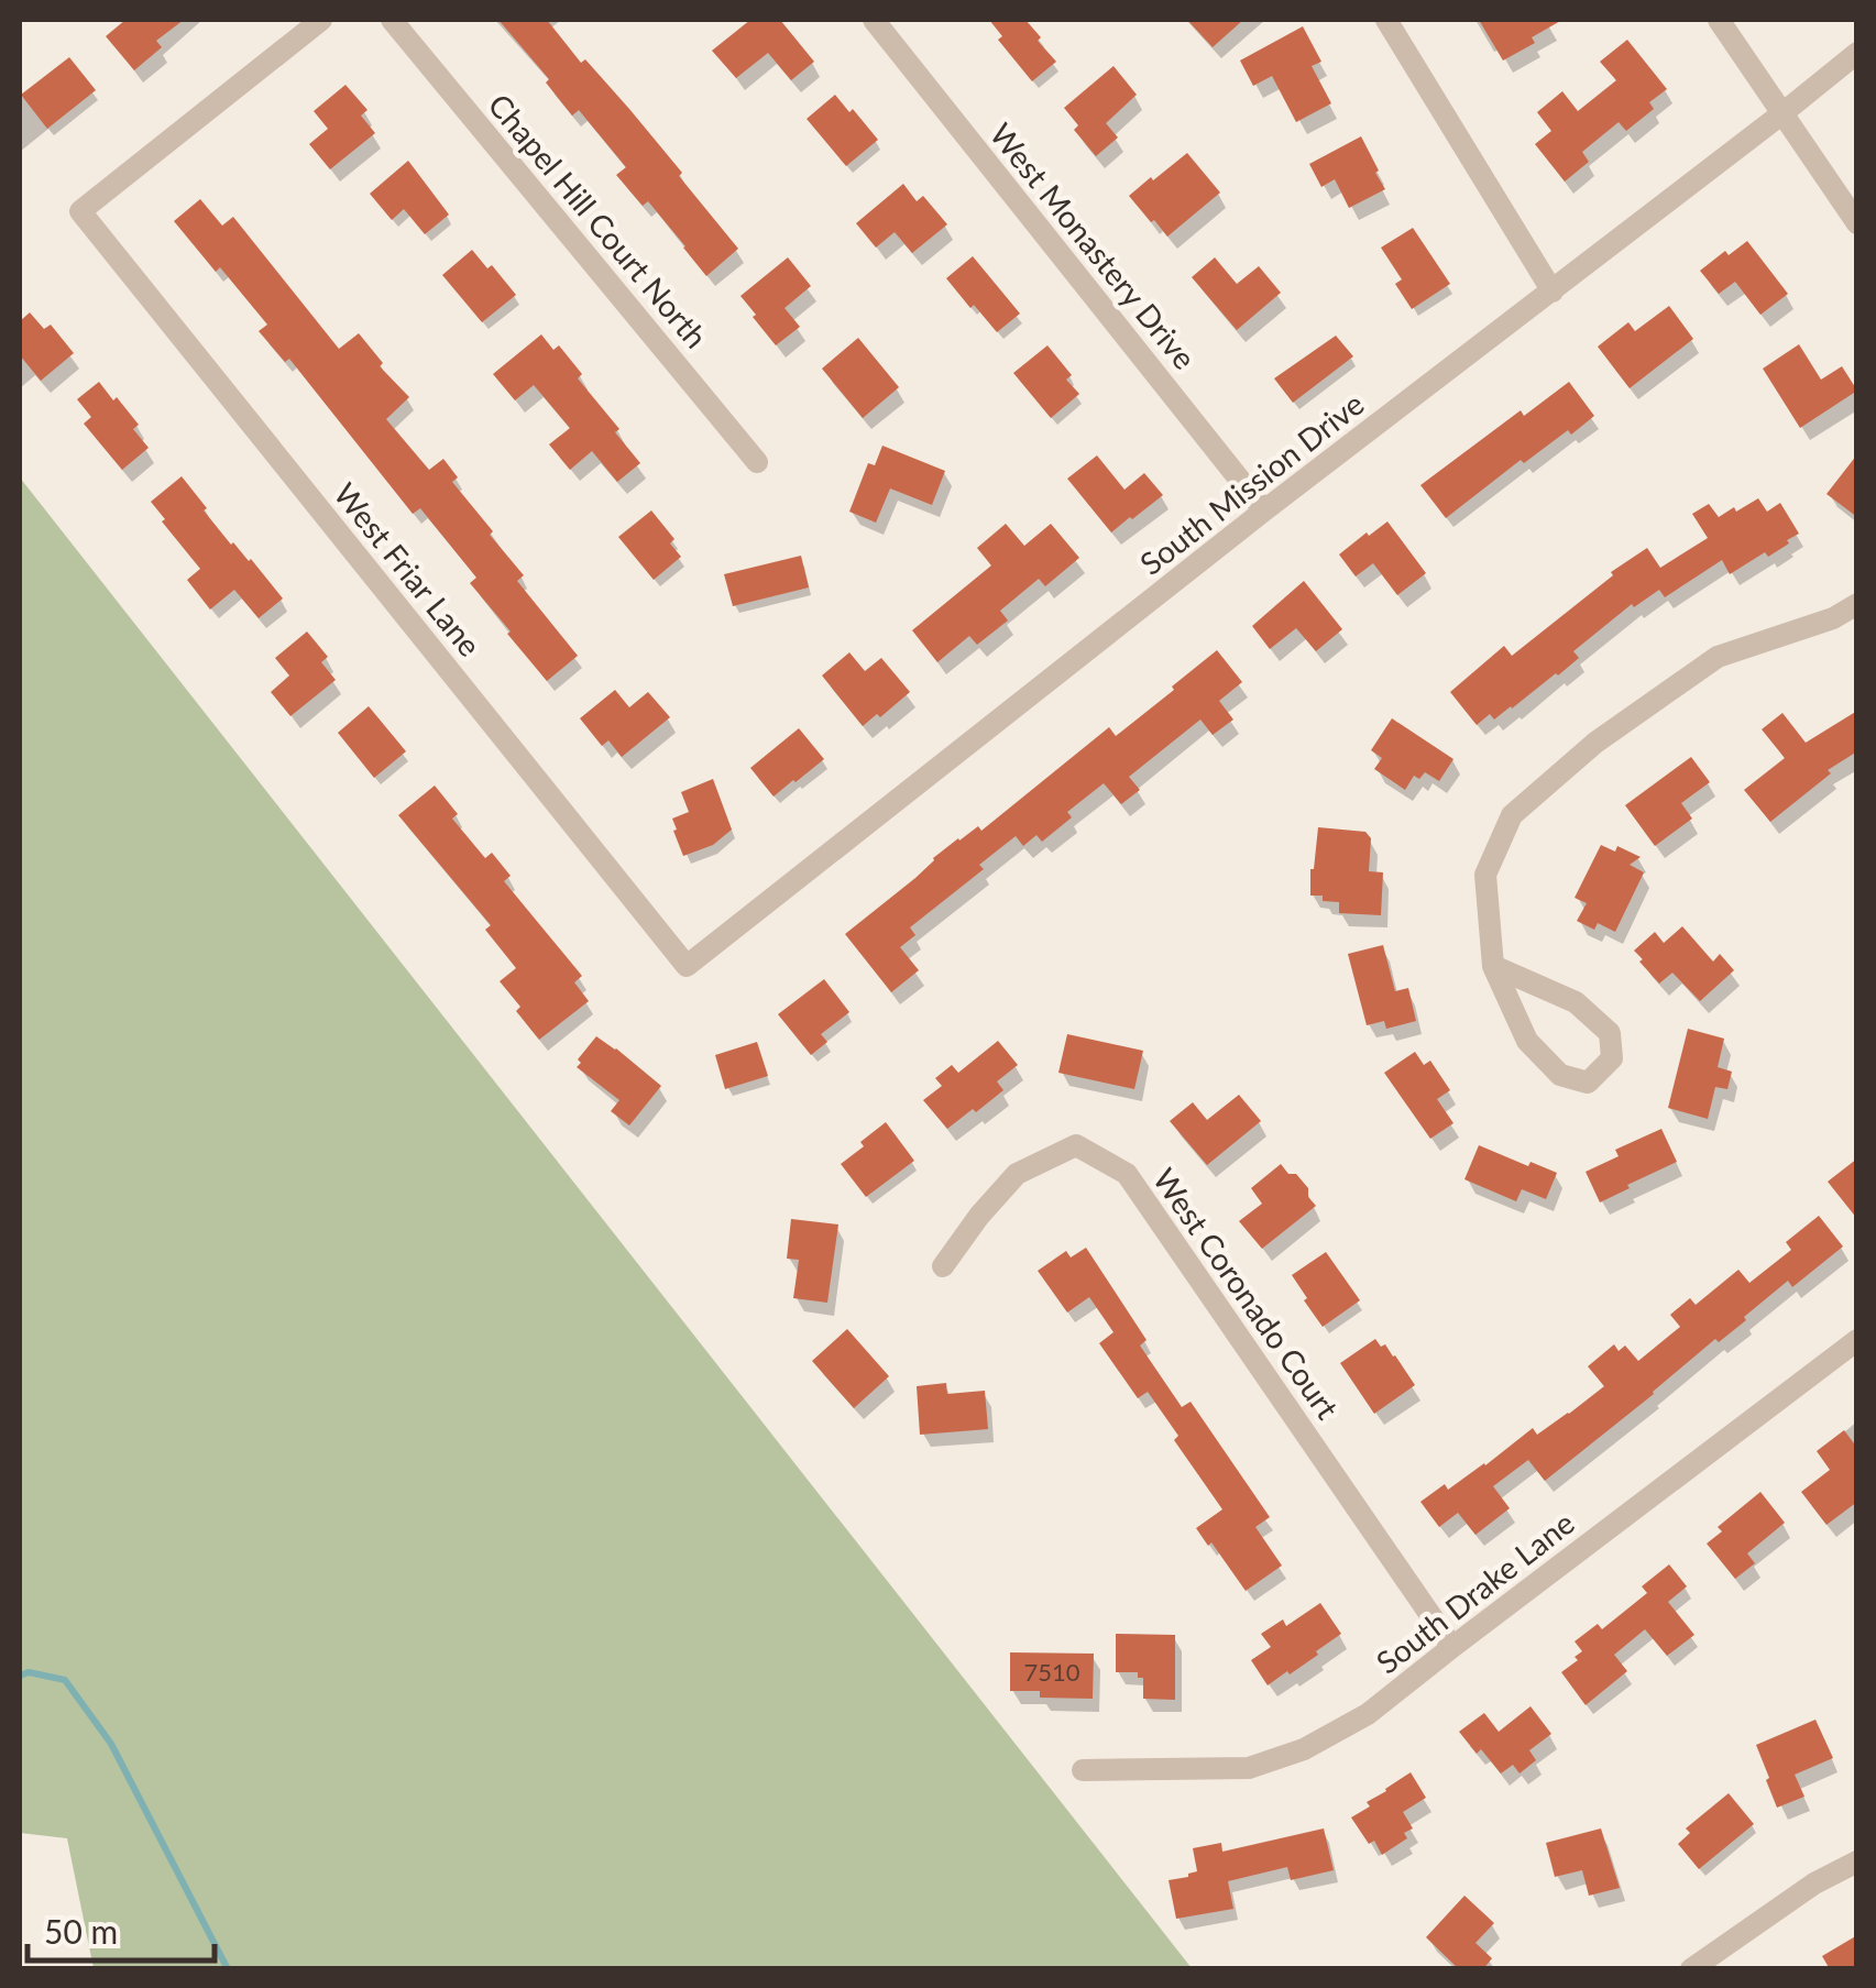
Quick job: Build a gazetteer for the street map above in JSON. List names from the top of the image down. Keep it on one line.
{"streets":{"street":["Chapel Hill Court North","West Monastery Drive","South Mission Drive","West Friar Lane","West Coronado Court","South Drake Lane"]},"crossings":[["West Monastery Drive","South Mission Drive"],["South Mission Drive","West Friar Lane"],["West Coronado Court","South Drake Lane"]],"house_numbers":["7510"],"scale_bar":"50 m"}
